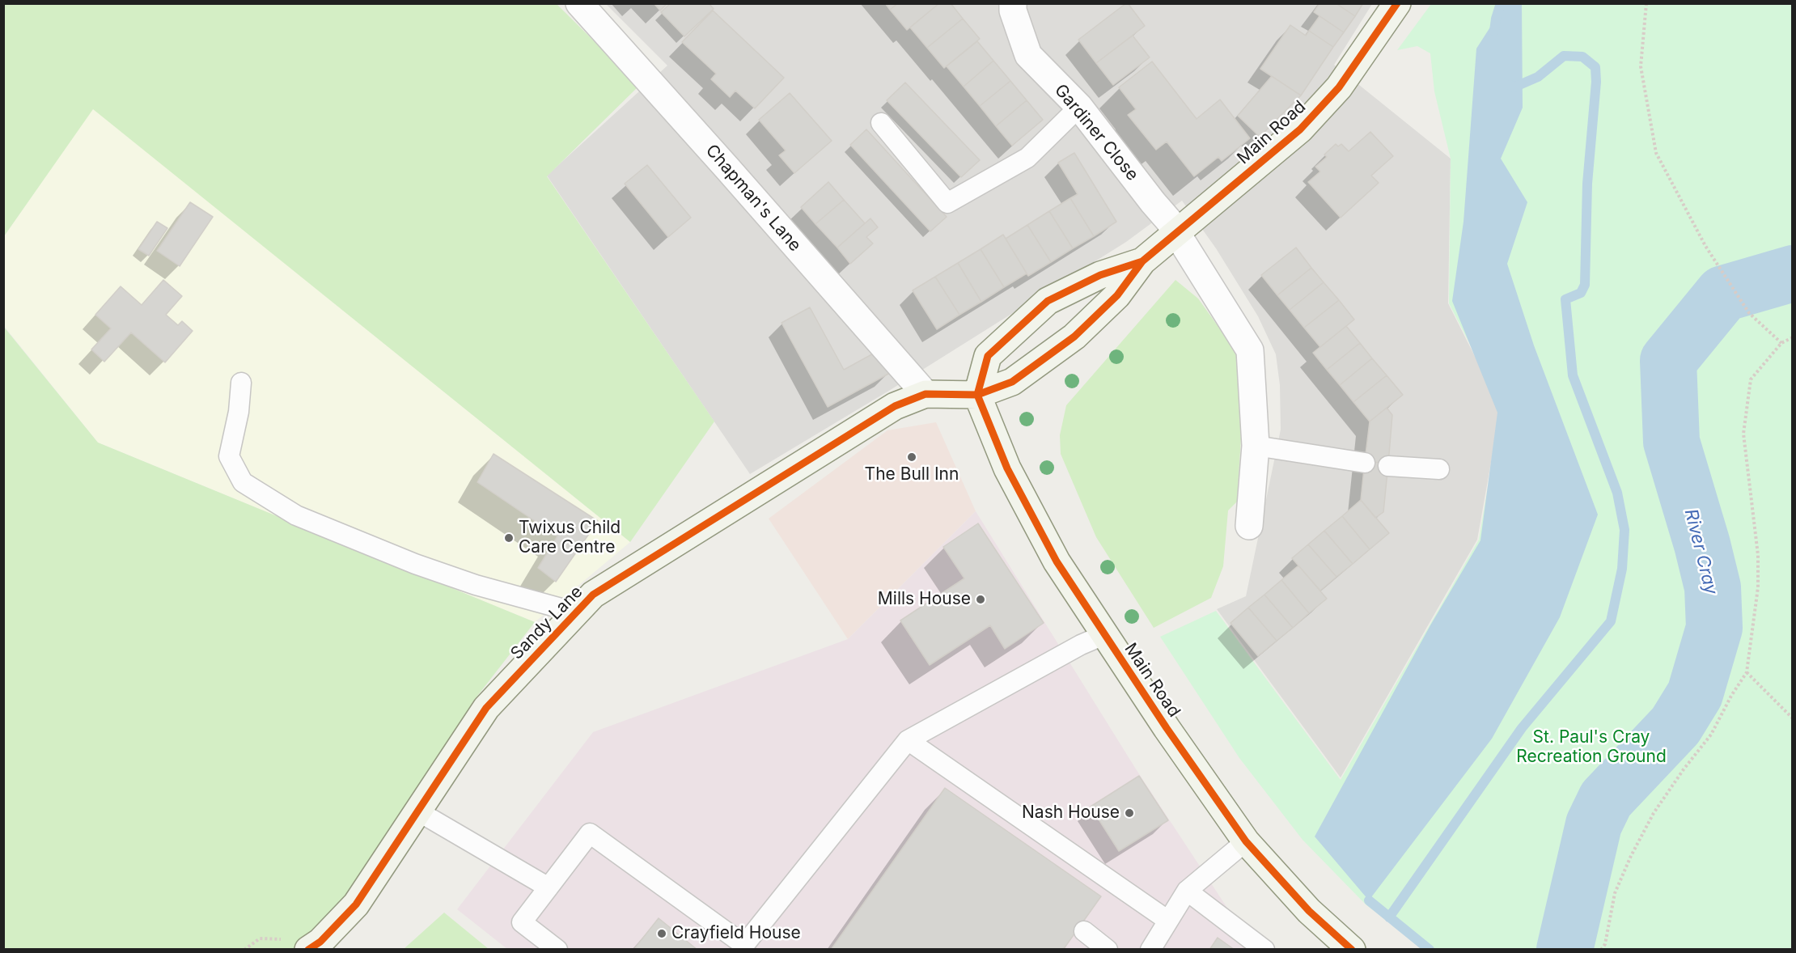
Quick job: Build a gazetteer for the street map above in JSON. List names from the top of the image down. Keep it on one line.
{"streets":{"street":["Gardiner Close","Main Road","Chapman's Lane","Sandy Lane"]},"crossings":[["Gardiner Close","Main Road"],["Main Road","Sandy Lane"],["Chapman's Lane","Sandy Lane"]],"water":["River Cray"],"parks":["St. Paul's Cray Recreation Ground"],"places":["The Bull Inn","Twixus Child Care Centre","Mills House","Nash House","Crayfield House"]}
